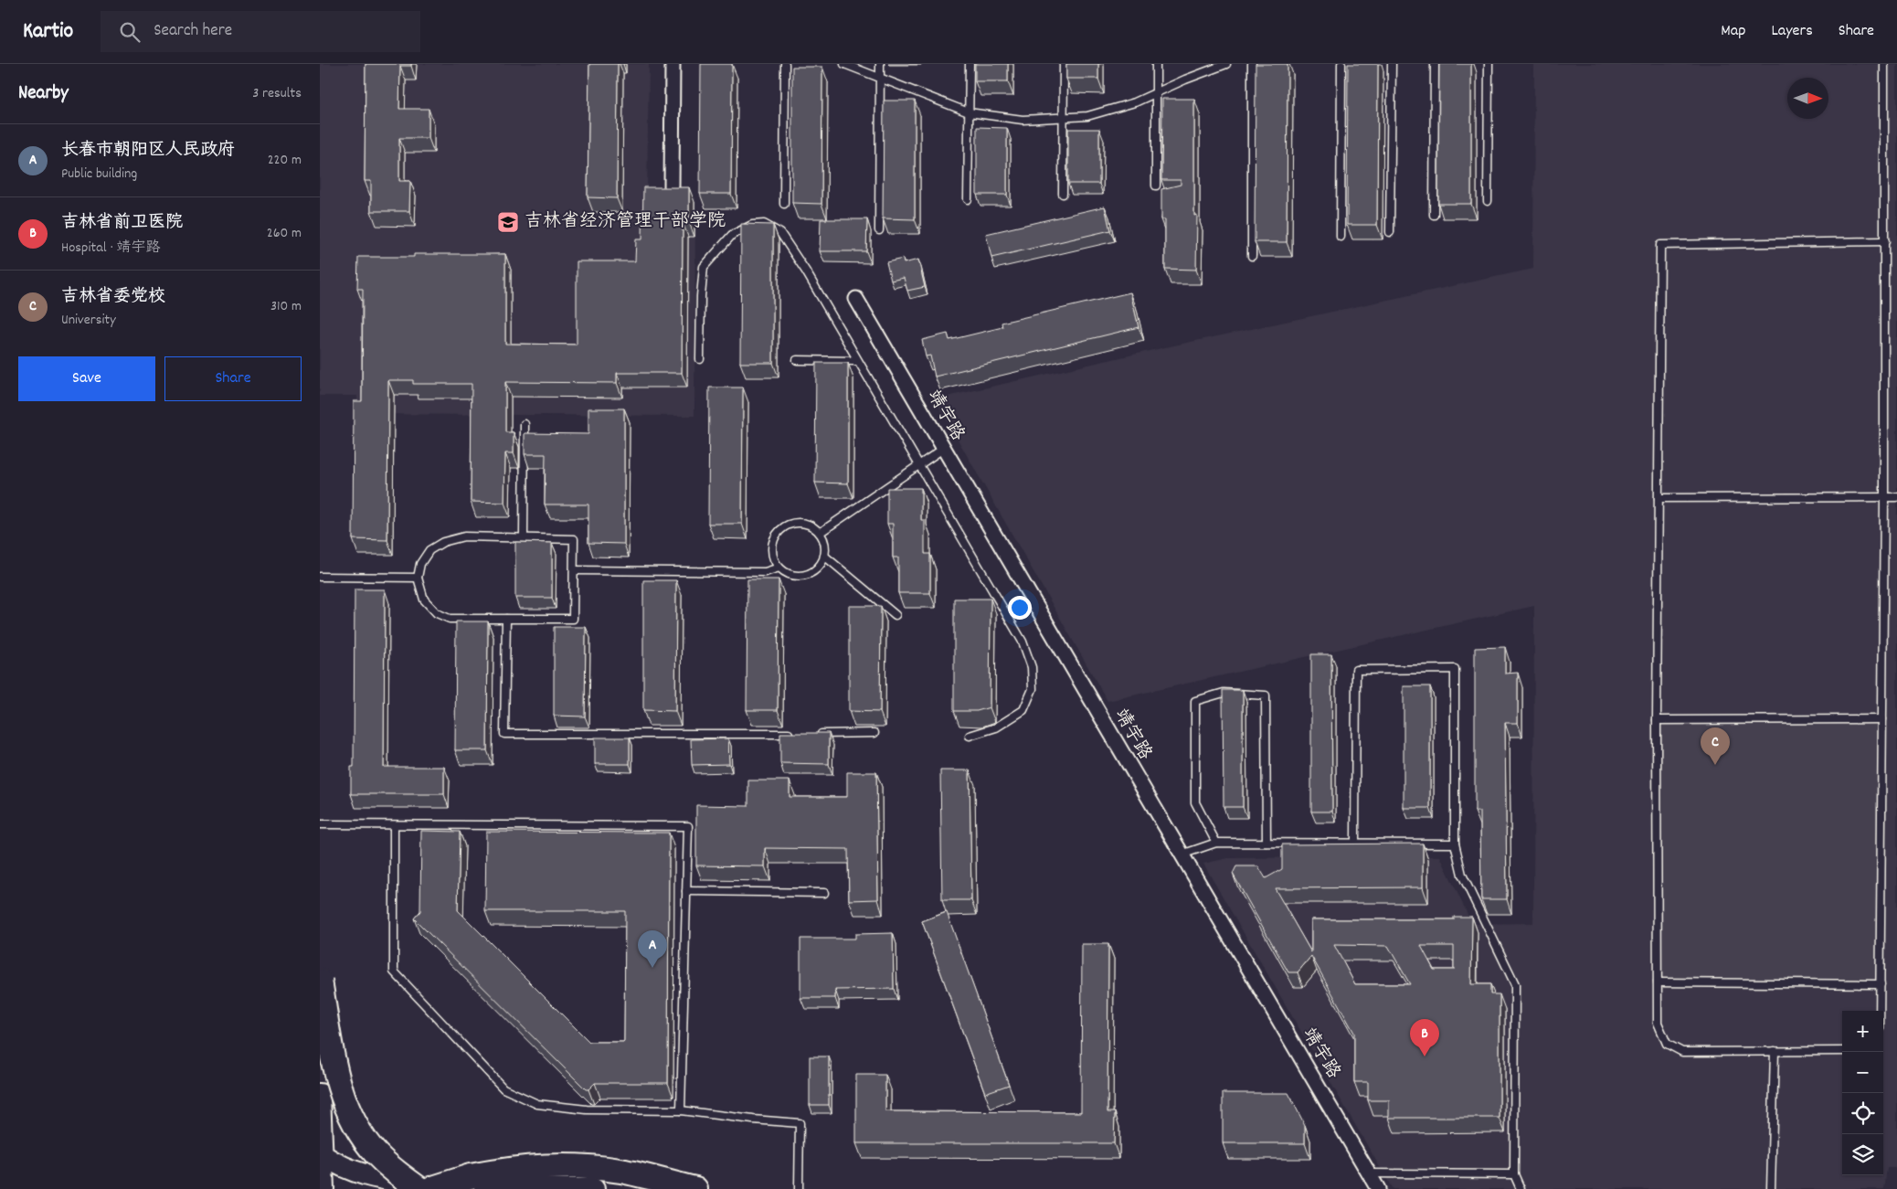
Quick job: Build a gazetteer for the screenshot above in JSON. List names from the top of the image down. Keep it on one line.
{"streets":{"street":["靖宇路"]},"places":{"school or university":["吉林省经济管理干部学院"]},"north":"right","page":{"header":"Kartio","search":"Search here","nav":["Map","Layers","Share"],"heading":["Nearby","3 results"],"list":[{"mark":"A","name":"长春市朝阳区人民政府","note":"Public building","value":"220 m"},{"mark":"B","name":"吉林省前卫医院","note":"Hospital · 靖宇路","value":"260 m"},{"mark":"C","name":"吉林省委党校","note":"University","value":"310 m"}],"buttons":["Save","Share"],"pins":["C","A","B"],"map_buttons":["+","−"]}}
